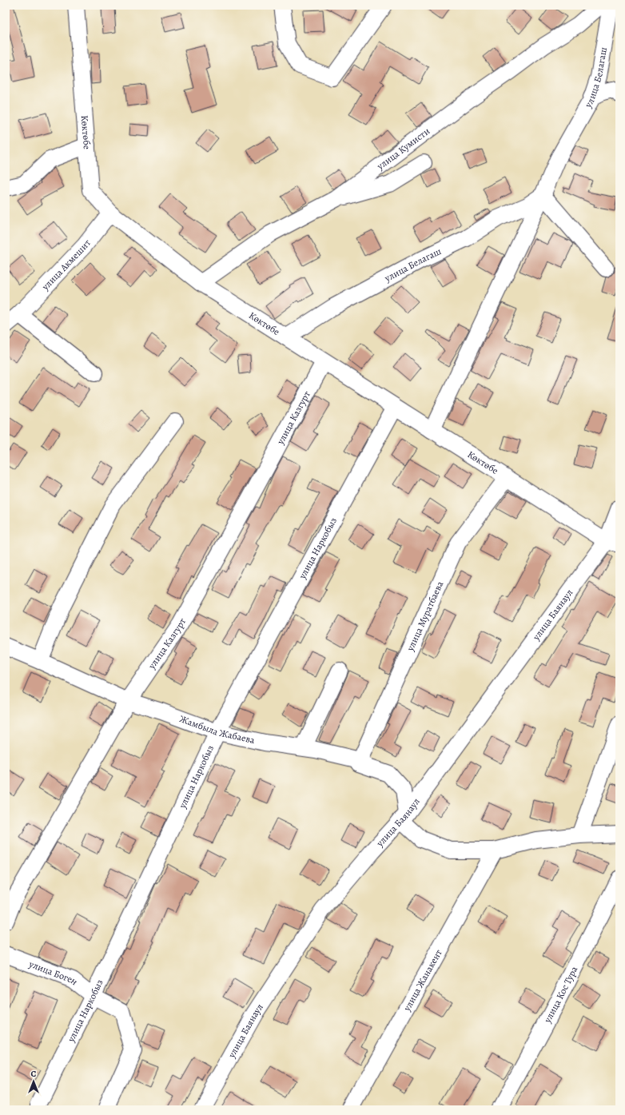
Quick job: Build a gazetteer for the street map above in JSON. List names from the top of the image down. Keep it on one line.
{"streets":{"street":["улица Белагаш","Көктөбе","улица Кумисти","улица Акмешит","улица Казгурт","улица Наркобыз","улица Баянаул","улица Муратбаева","Жамбыла Жабаева","улица Боген","улица Жанакент","улица Кос Тура"]},"crossings":[["улица Белагаш","Көктөбе"],["Көктөбе","улица Кумисти"],["Көктөбе","улица Акмешит"],["Көктөбе","улица Казгурт"],["Көктөбе","улица Наркобыз"],["Көктөбе","улица Баянаул"],["Көктөбе","улица Муратбаева"],["улица Казгурт","Жамбыла Жабаева"],["улица Наркобыз","Жамбыла Жабаева"],["улица Наркобыз","улица Боген"],["улица Баянаул","Жамбыла Жабаева"],["улица Муратбаева","Жамбыла Жабаева"]],"north":"top"}
